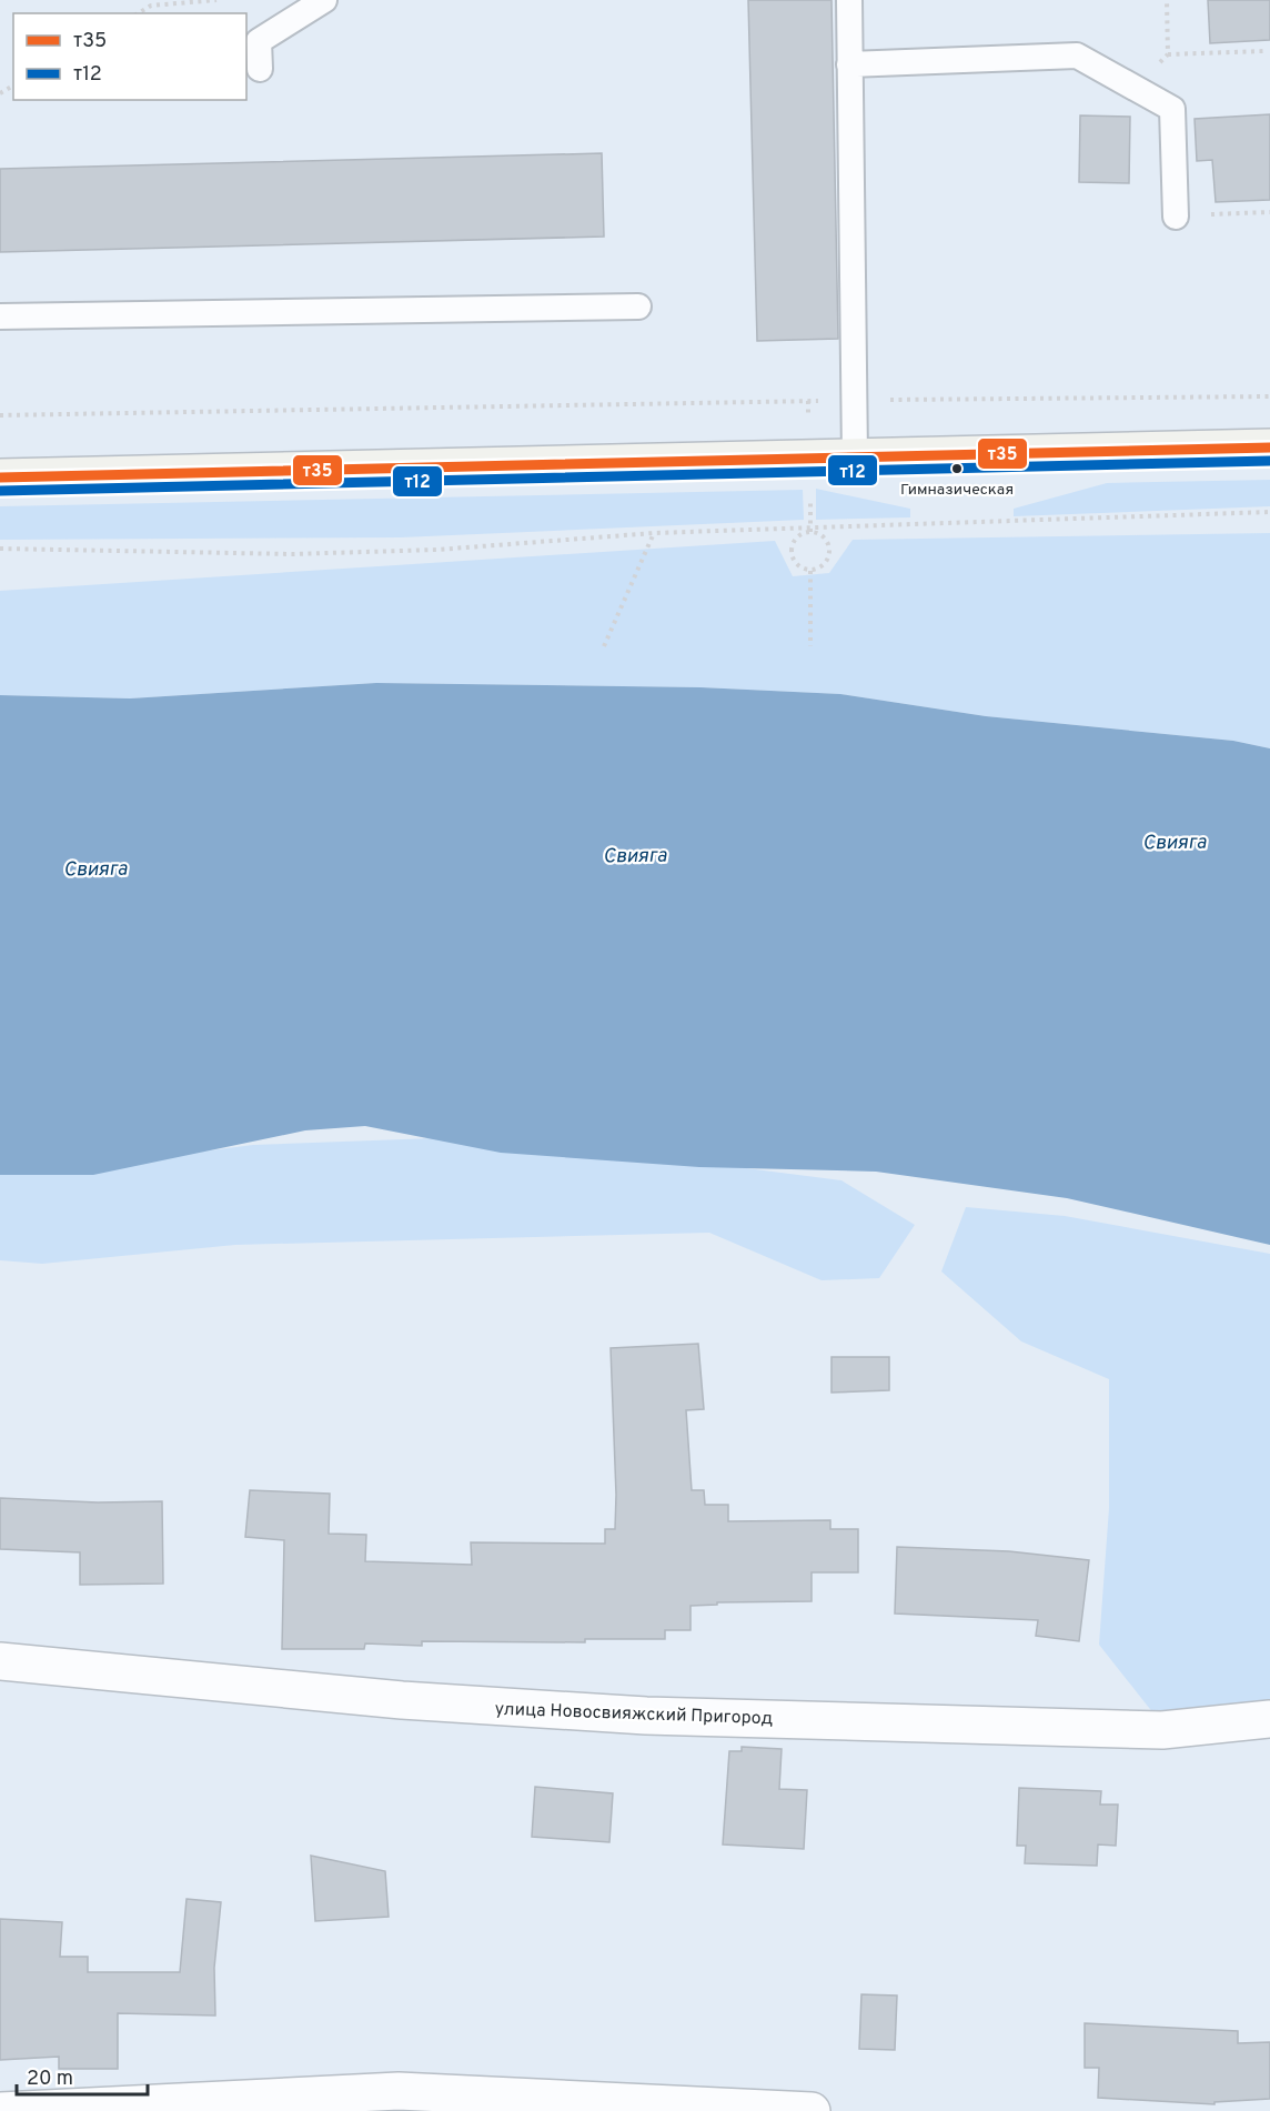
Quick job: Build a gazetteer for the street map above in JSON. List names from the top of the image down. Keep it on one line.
{"streets":{"street":["улица Новосвияжский Пригород"]},"water":["Свияга"],"places":["Гимназическая"],"lines":["transit line т35","transit line т12"],"legend":["т35","т12"],"scale_bar":"20 m"}
